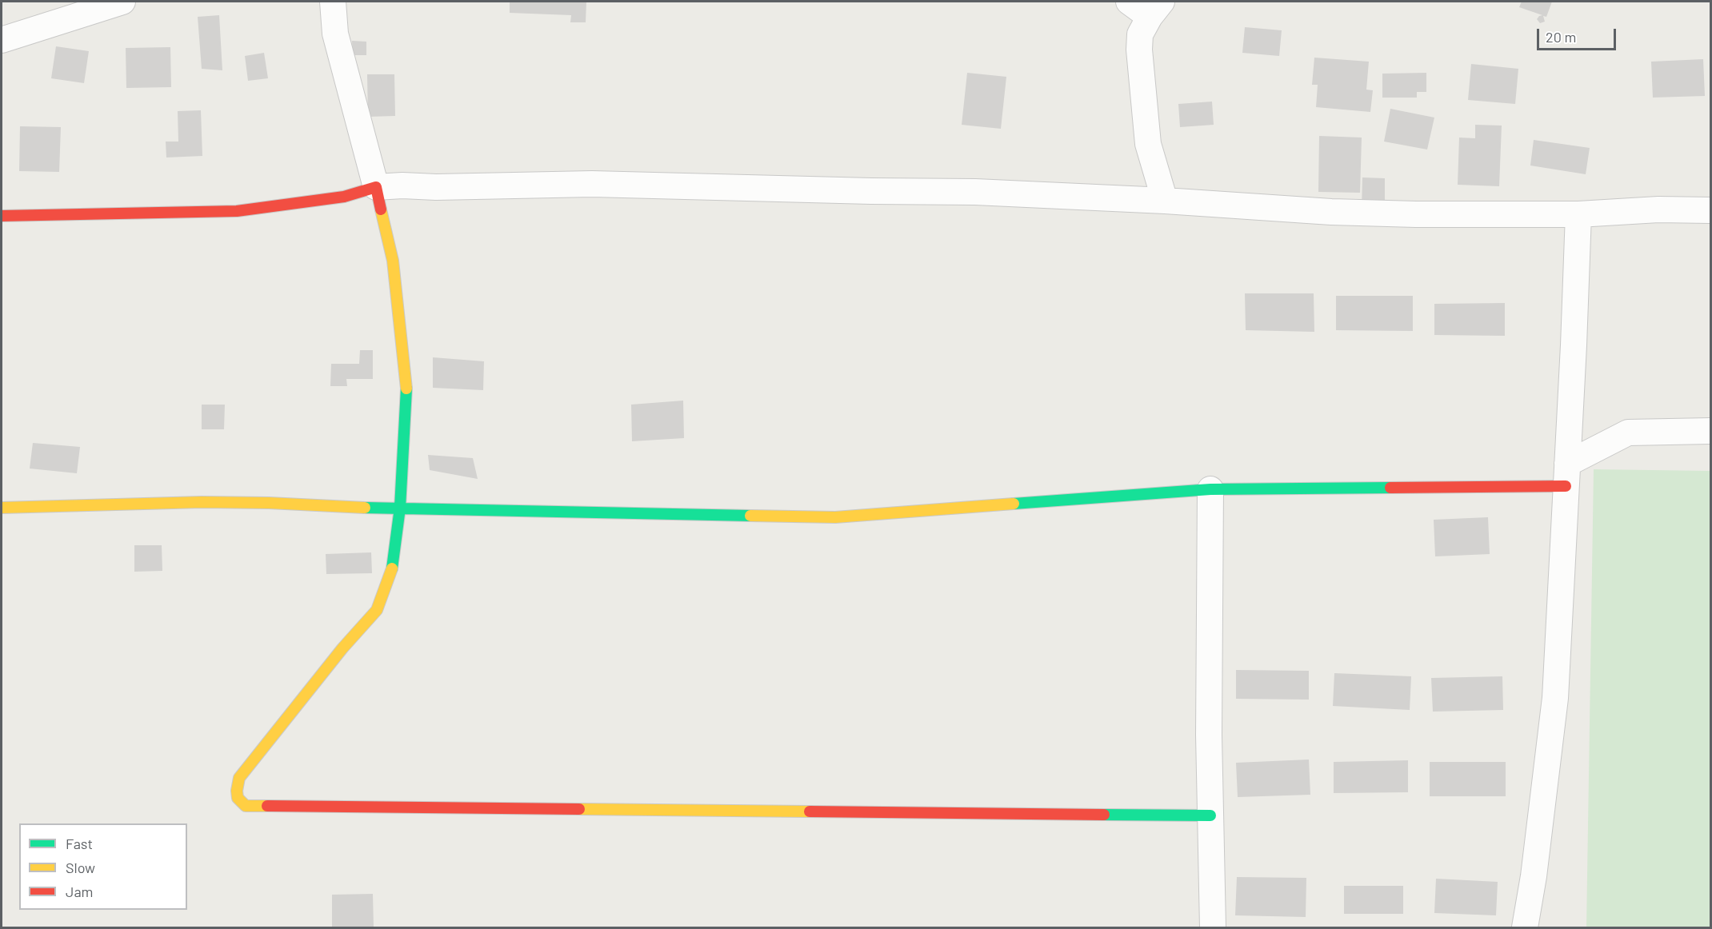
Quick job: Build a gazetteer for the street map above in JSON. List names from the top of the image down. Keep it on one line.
{"legend":["Fast","Slow","Jam"],"scale_bar":"20 m"}
